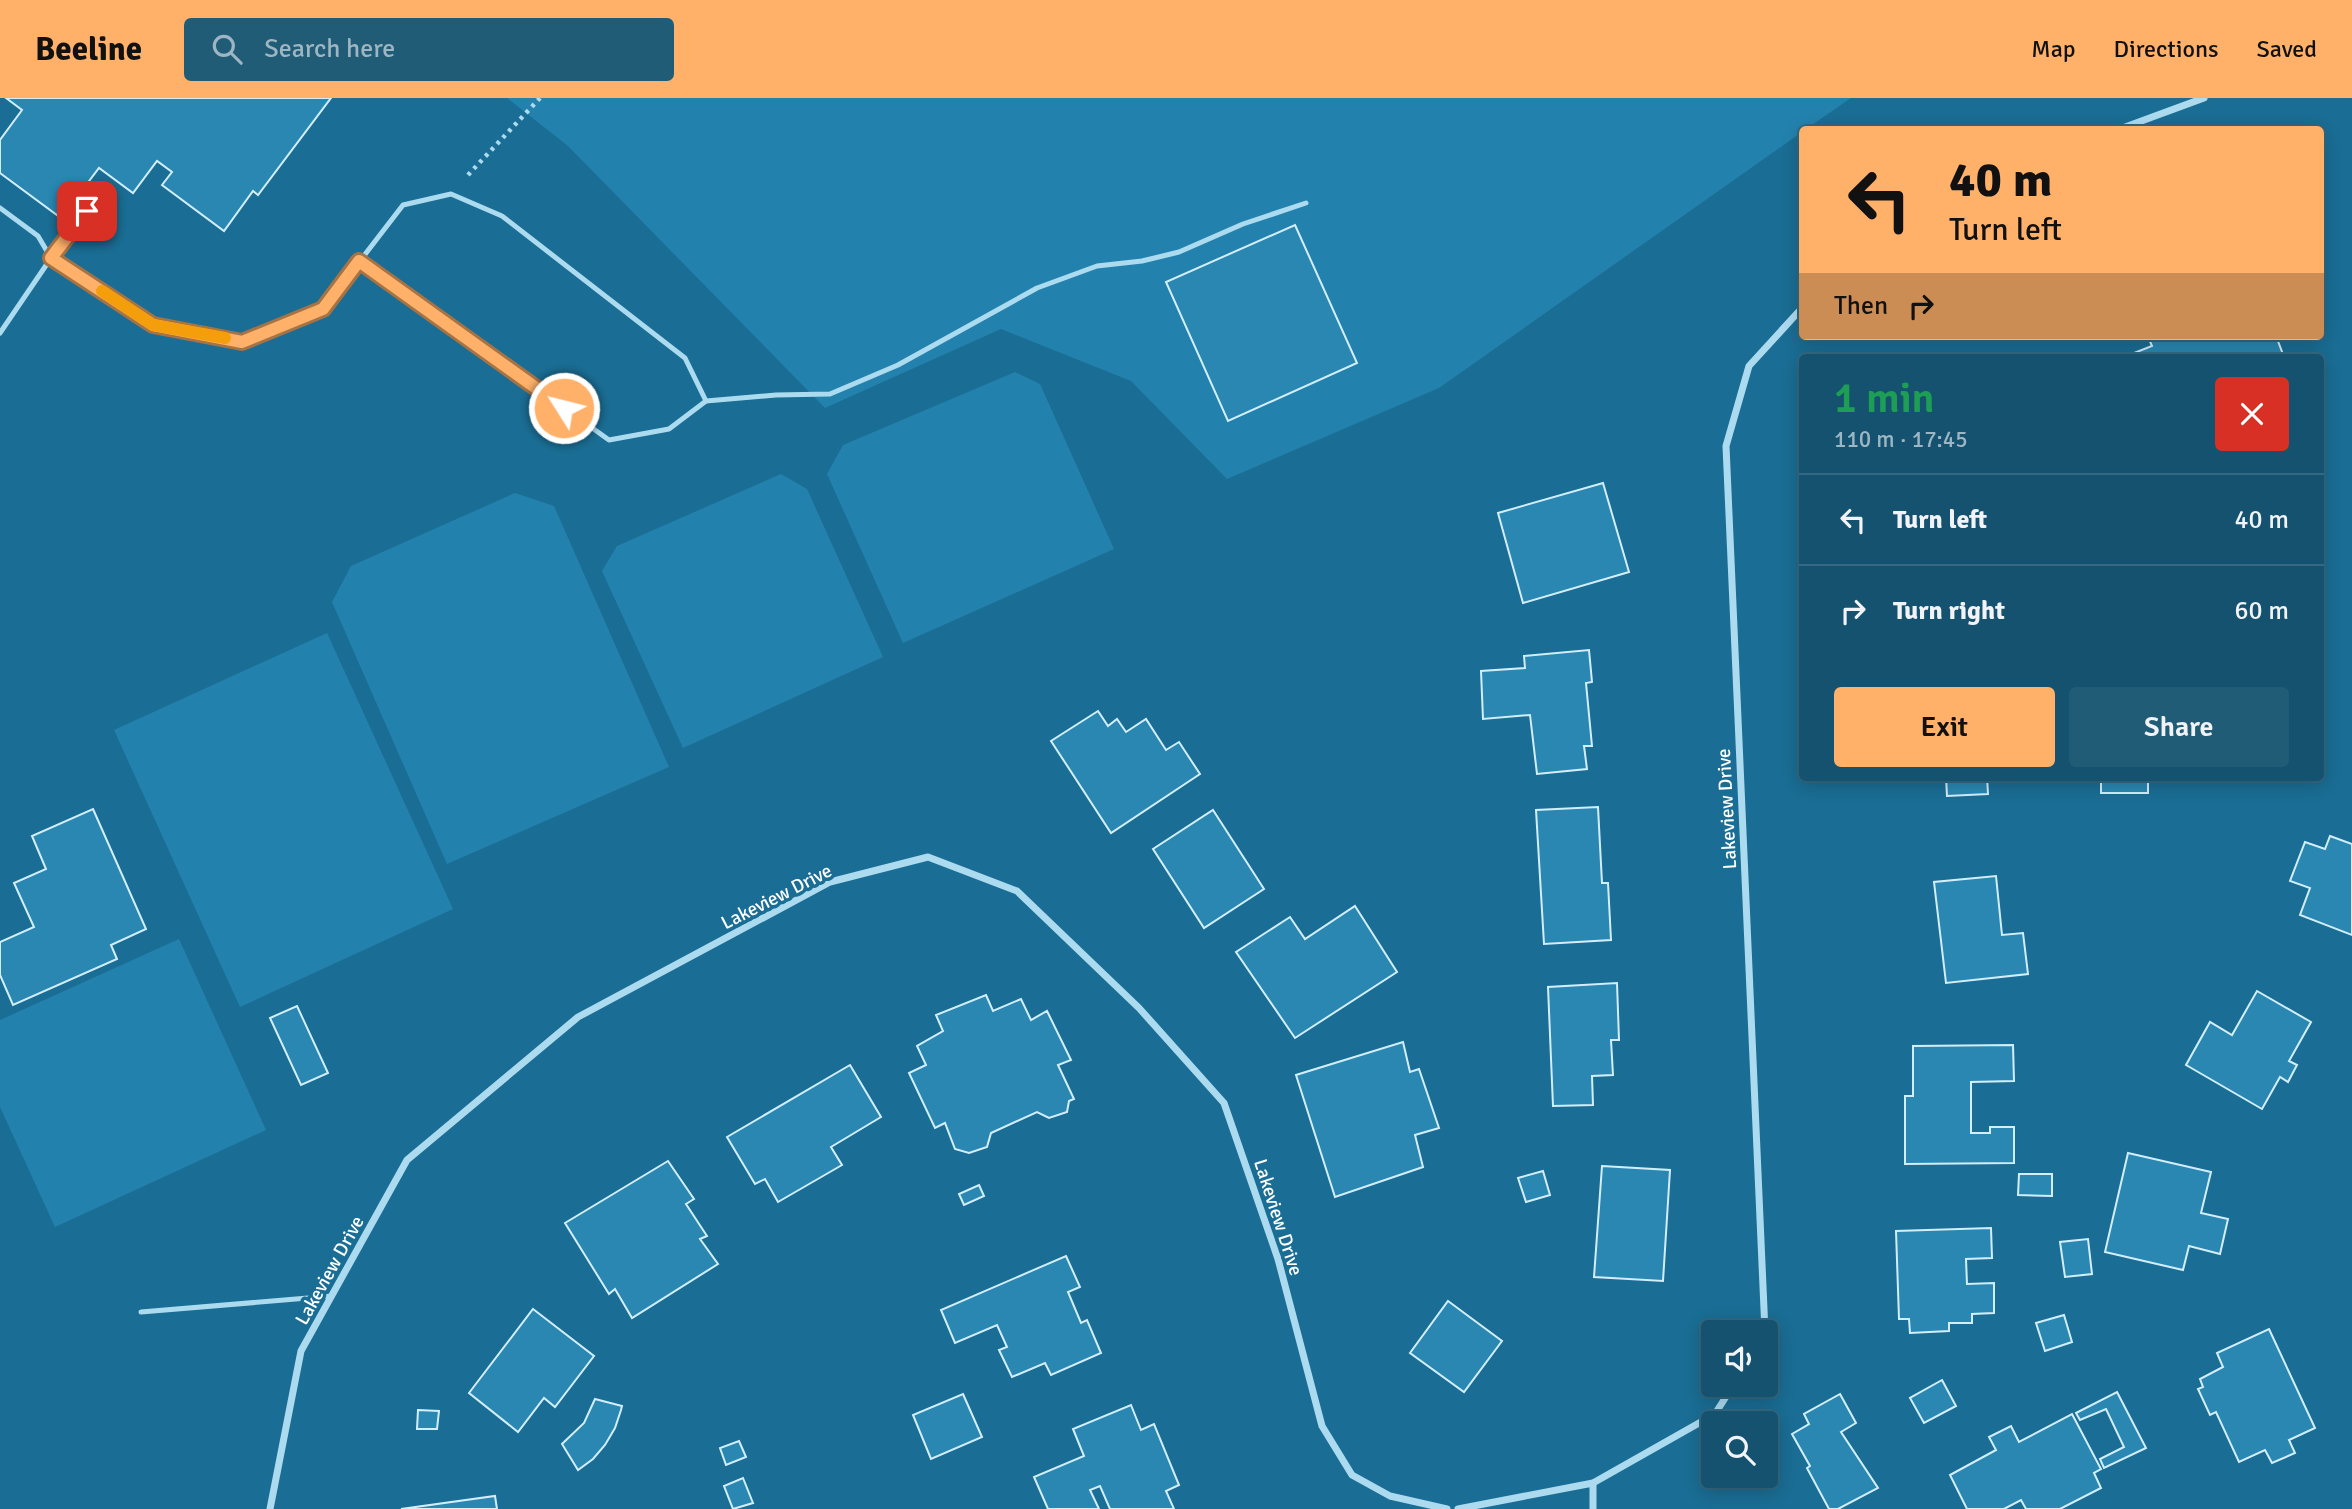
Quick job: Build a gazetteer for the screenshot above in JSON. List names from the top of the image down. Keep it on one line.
{"streets":{"street":["Lakeview Drive"]},"page":{"header":"Beeline","search":"Search here","nav":["Map","Directions","Saved"],"turn":["40 m","Turn left"],"then":"Then","heading":["1 min","110 m · 17:45"],"list":[{"name":"Turn left","value":"40 m"},{"name":"Turn right","value":"60 m"}],"buttons":["Exit","Share"]}}
